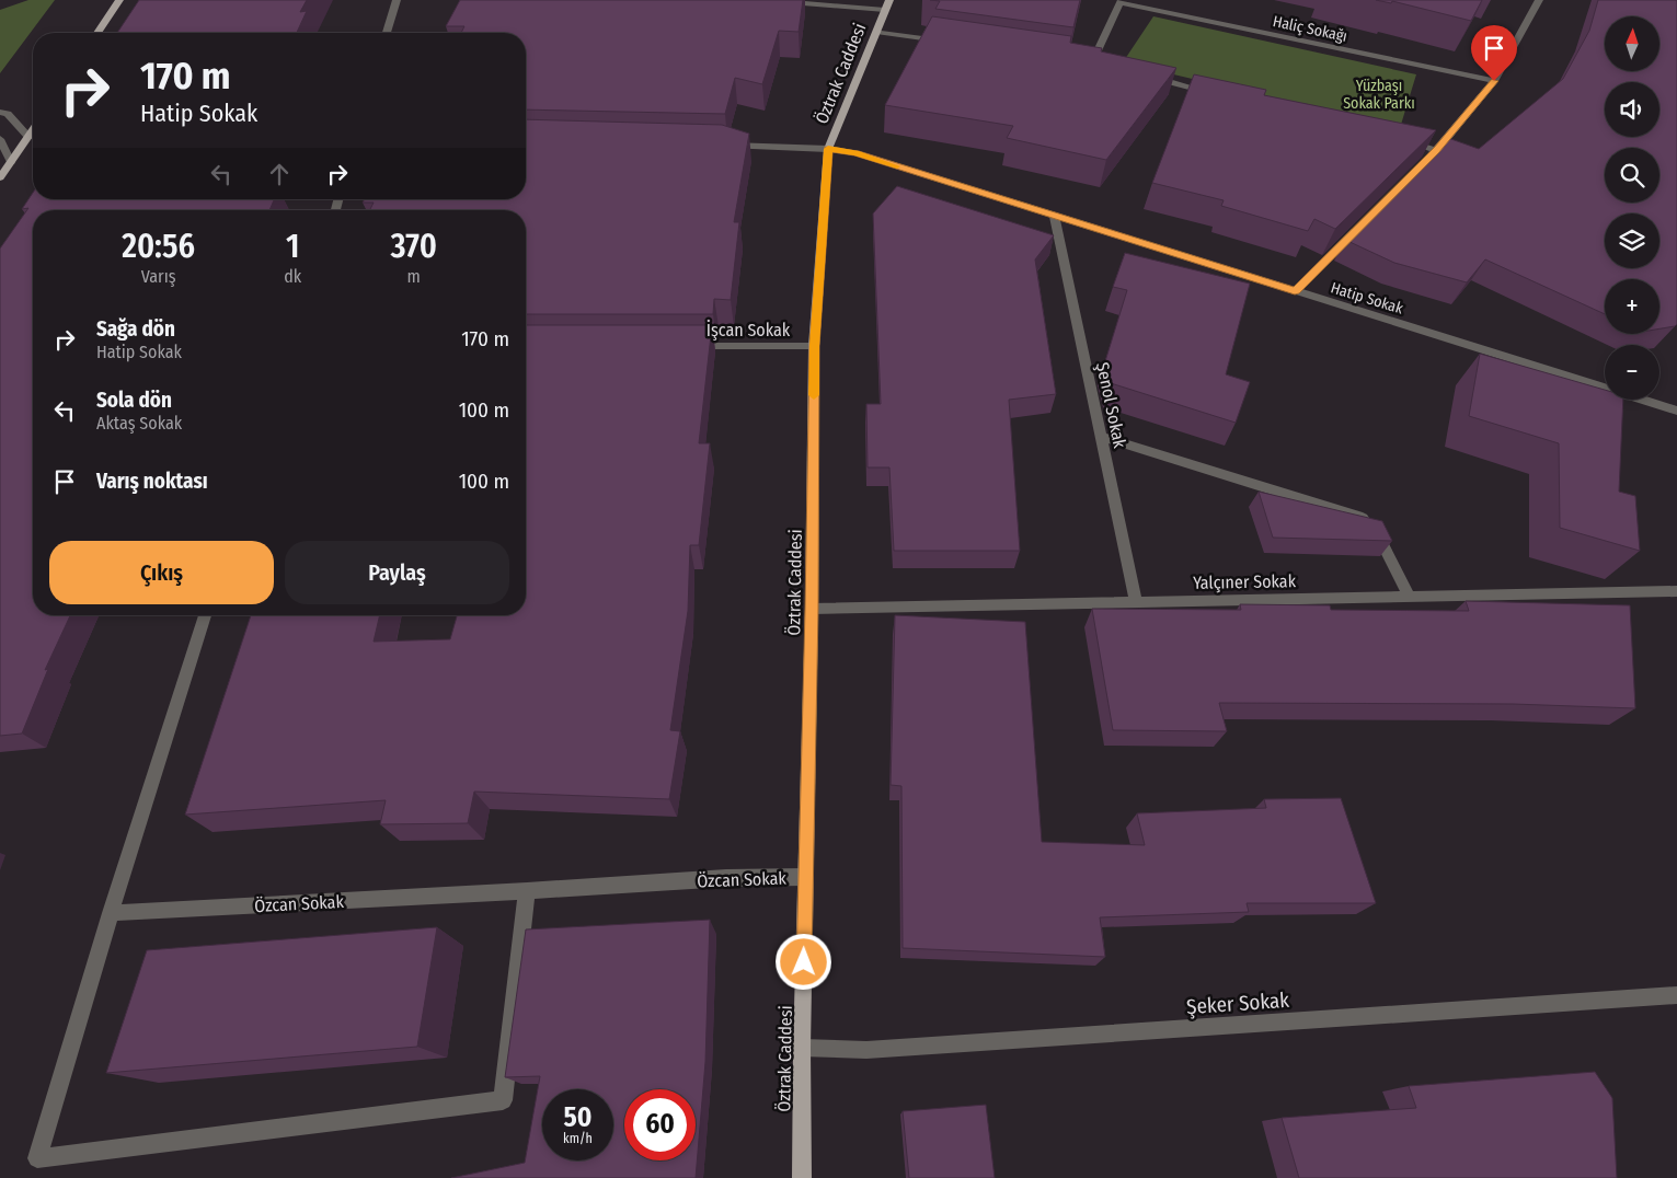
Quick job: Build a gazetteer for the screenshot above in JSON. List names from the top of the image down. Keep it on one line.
{"streets":{"main road":["Öztrak Caddesi"],"street":["Haliç Sokağı","Hatip Sokak","İşcan Sokak","Şenol Sokak","Yalçıner Sokak","Özcan Sokak","Şeker Sokak"]},"crossings":[["Öztrak Caddesi","Hatip Sokak"],["Öztrak Caddesi","İşcan Sokak"],["Öztrak Caddesi","Yalçıner Sokak"],["Öztrak Caddesi","Özcan Sokak"],["Öztrak Caddesi","Şeker Sokak"],["Hatip Sokak","Şenol Sokak"],["Şenol Sokak","Yalçıner Sokak"]],"parks":["Yüzbaşı Sokak Parkı"],"north":"top","page":{"map_buttons":["+","−"],"turn":["170 m","Hatip Sokak"],"eta":["20:56","Varış","1","dk","370","m"],"list":[{"name":"Sağa dön","note":"Hatip Sokak","value":"170 m"},{"name":"Sola dön","note":"Aktaş Sokak","value":"100 m"},{"name":"Varış noktası","value":"100 m"}],"buttons":["Çıkış","Paylaş"],"speed":"50 km/h","limit":"60"}}
